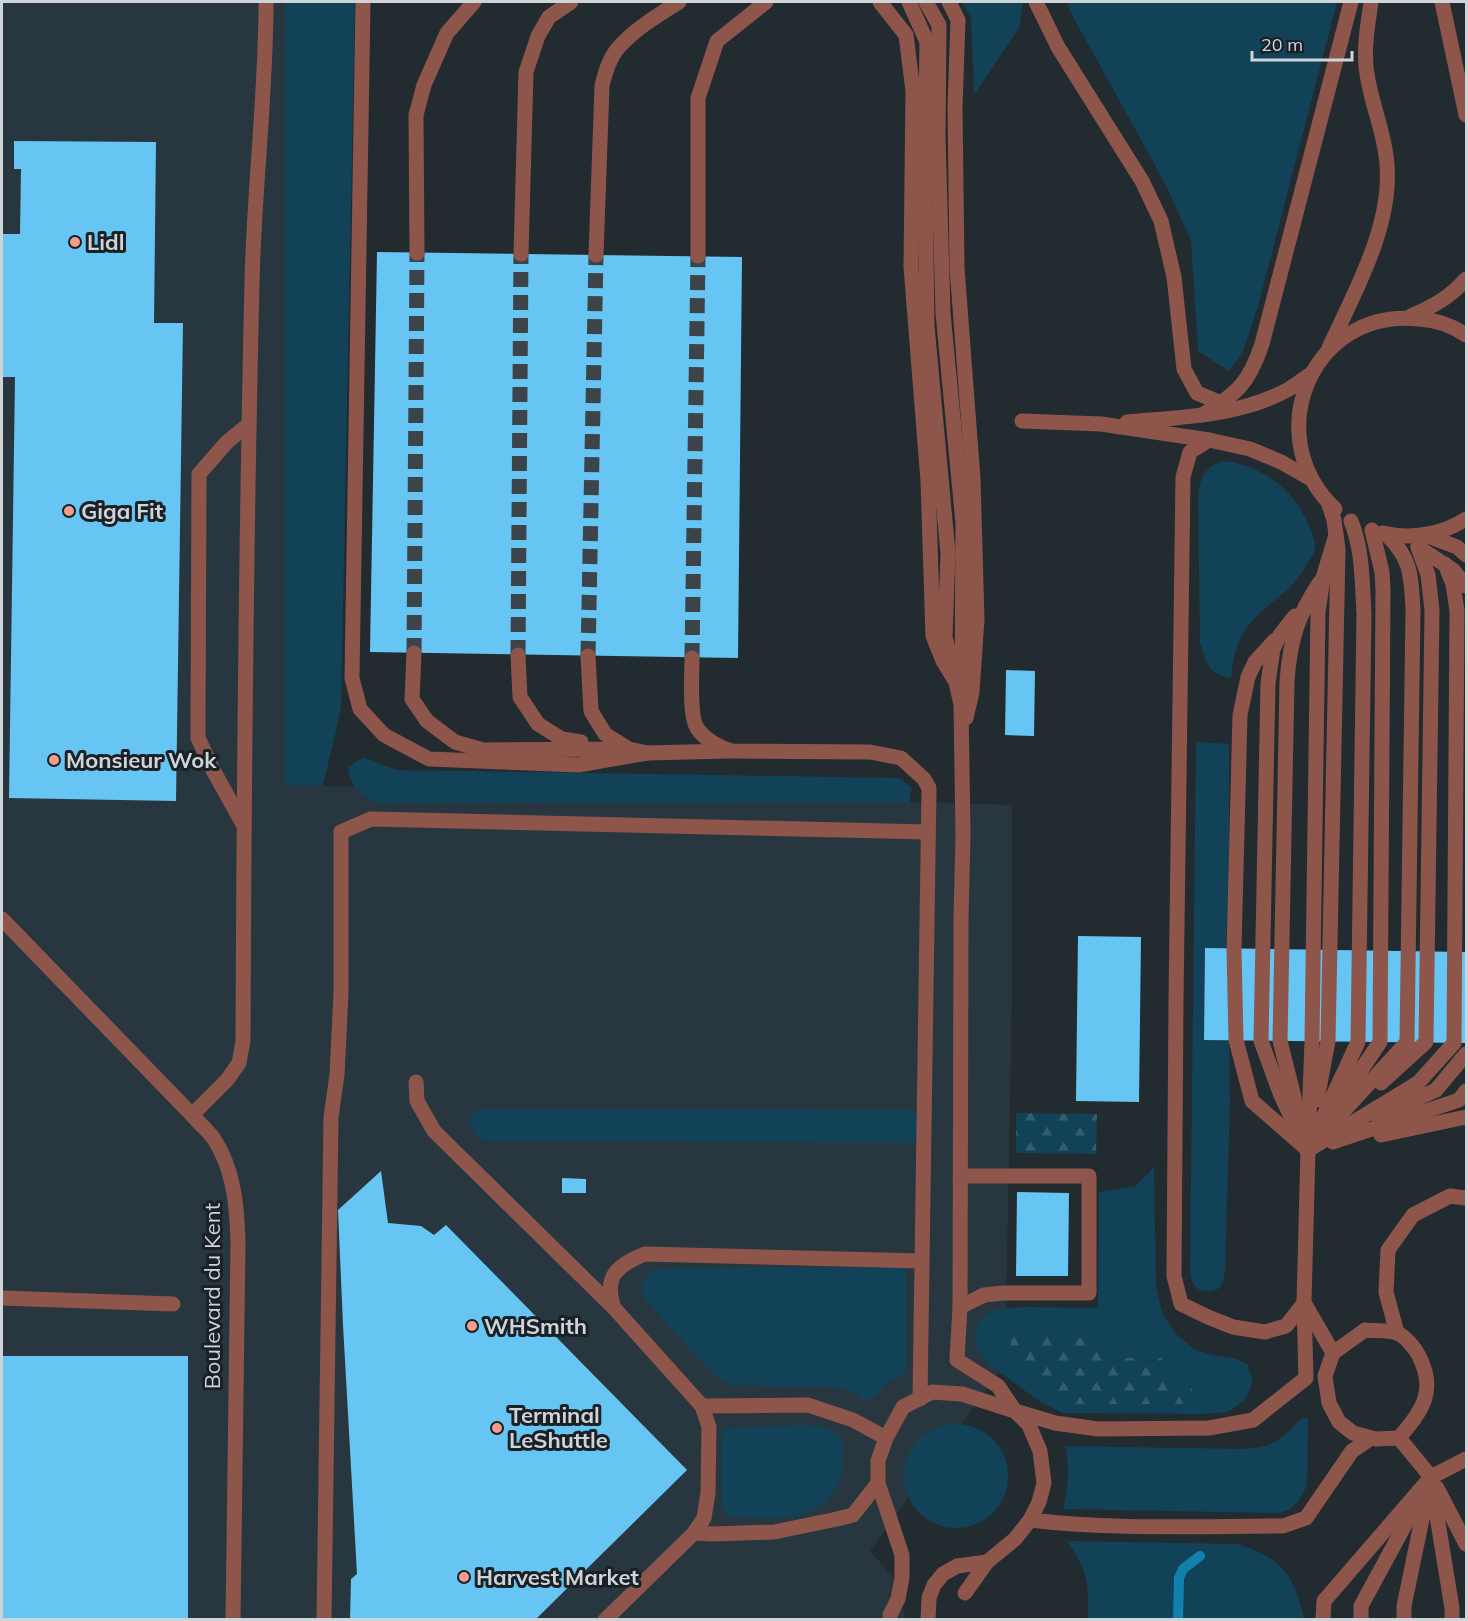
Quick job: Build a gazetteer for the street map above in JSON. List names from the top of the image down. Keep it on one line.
{"streets":{"street":["Boulevard du Kent"]},"places":["Lidl","Giga Fit","Monsieur Wok","WHSmith","Terminal LeShuttle","Harvest Market"],"scale_bar":"20 m"}
